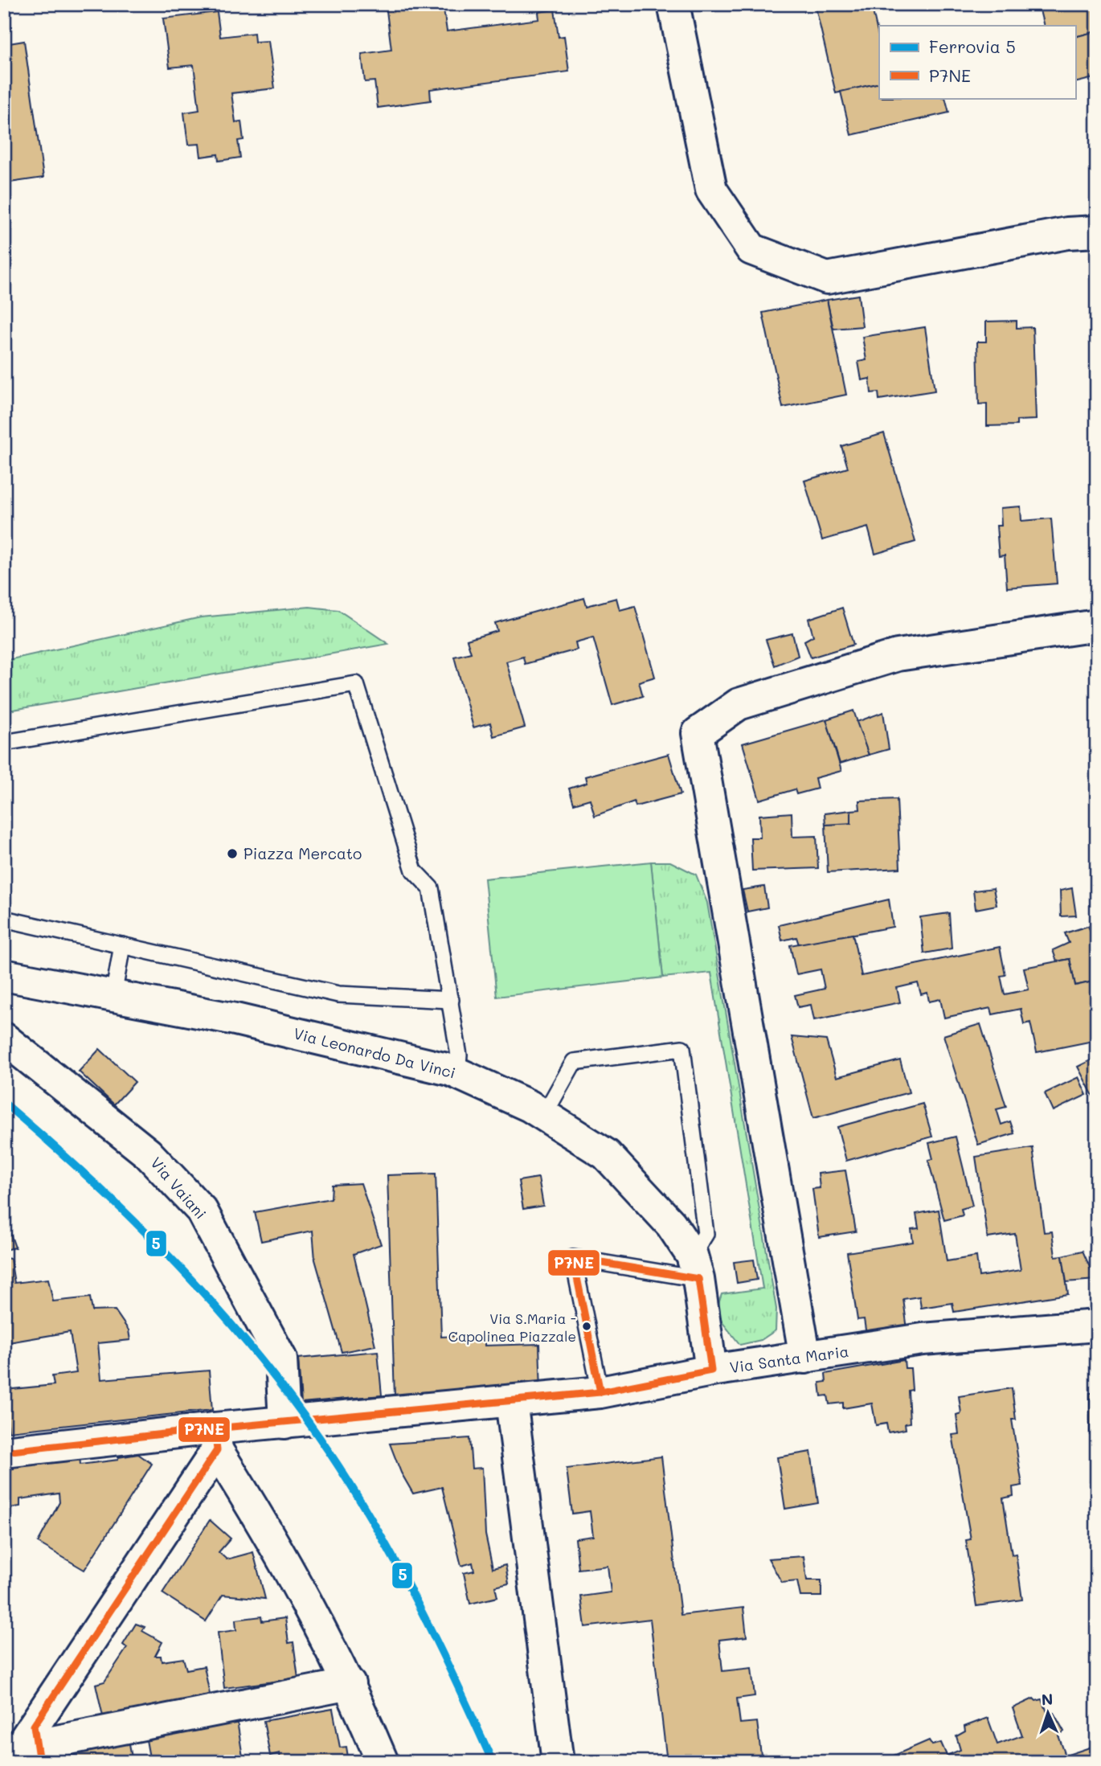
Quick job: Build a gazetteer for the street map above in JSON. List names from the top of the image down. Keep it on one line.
{"streets":{"street":["Via Leonardo Da Vinci","Via Vaiani","Via Santa Maria"]},"crossings":[["Via Vaiani","Via Santa Maria"]],"places":["Piazza Mercato","Via S.Maria - Capolinea Piazzale"],"lines":["rail line 5","transit line P7NE"],"legend":["Ferrovia 5","P7NE"],"north":"top"}
